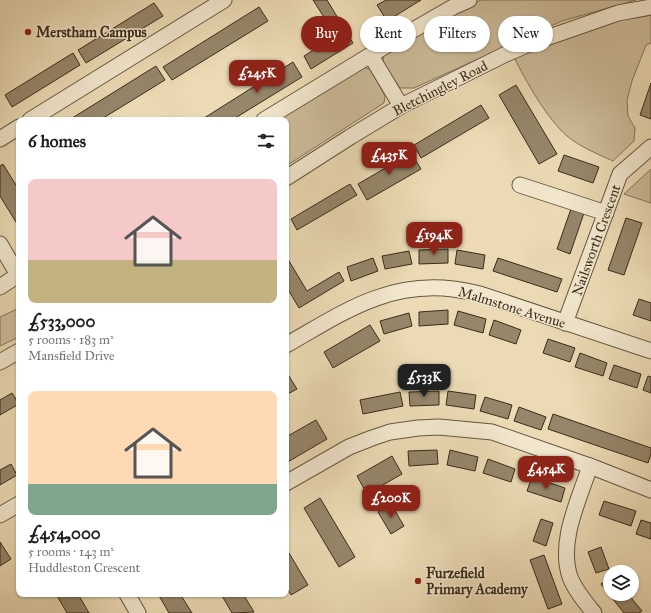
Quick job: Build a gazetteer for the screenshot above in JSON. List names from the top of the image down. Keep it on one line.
{"streets":{"street":["Bletchingley Road","Nailsworth Crescent","Malmstone Avenue"]},"crossings":[["Nailsworth Crescent","Malmstone Avenue"]],"places":["Merstham Campus","Furzefield Primary Academy"],"page":{"chip":["Buy","Rent","Filters","New"],"price":["£245K","£435K","£194K","£533K","£454K","£200K"],"heading":"6 homes","list":[{"name":"£533,000","note":"5 rooms · 183 m² · Mansfield Drive"},{"name":"£454,000","note":"5 rooms · 143 m² · Huddleston Crescent"}]}}
